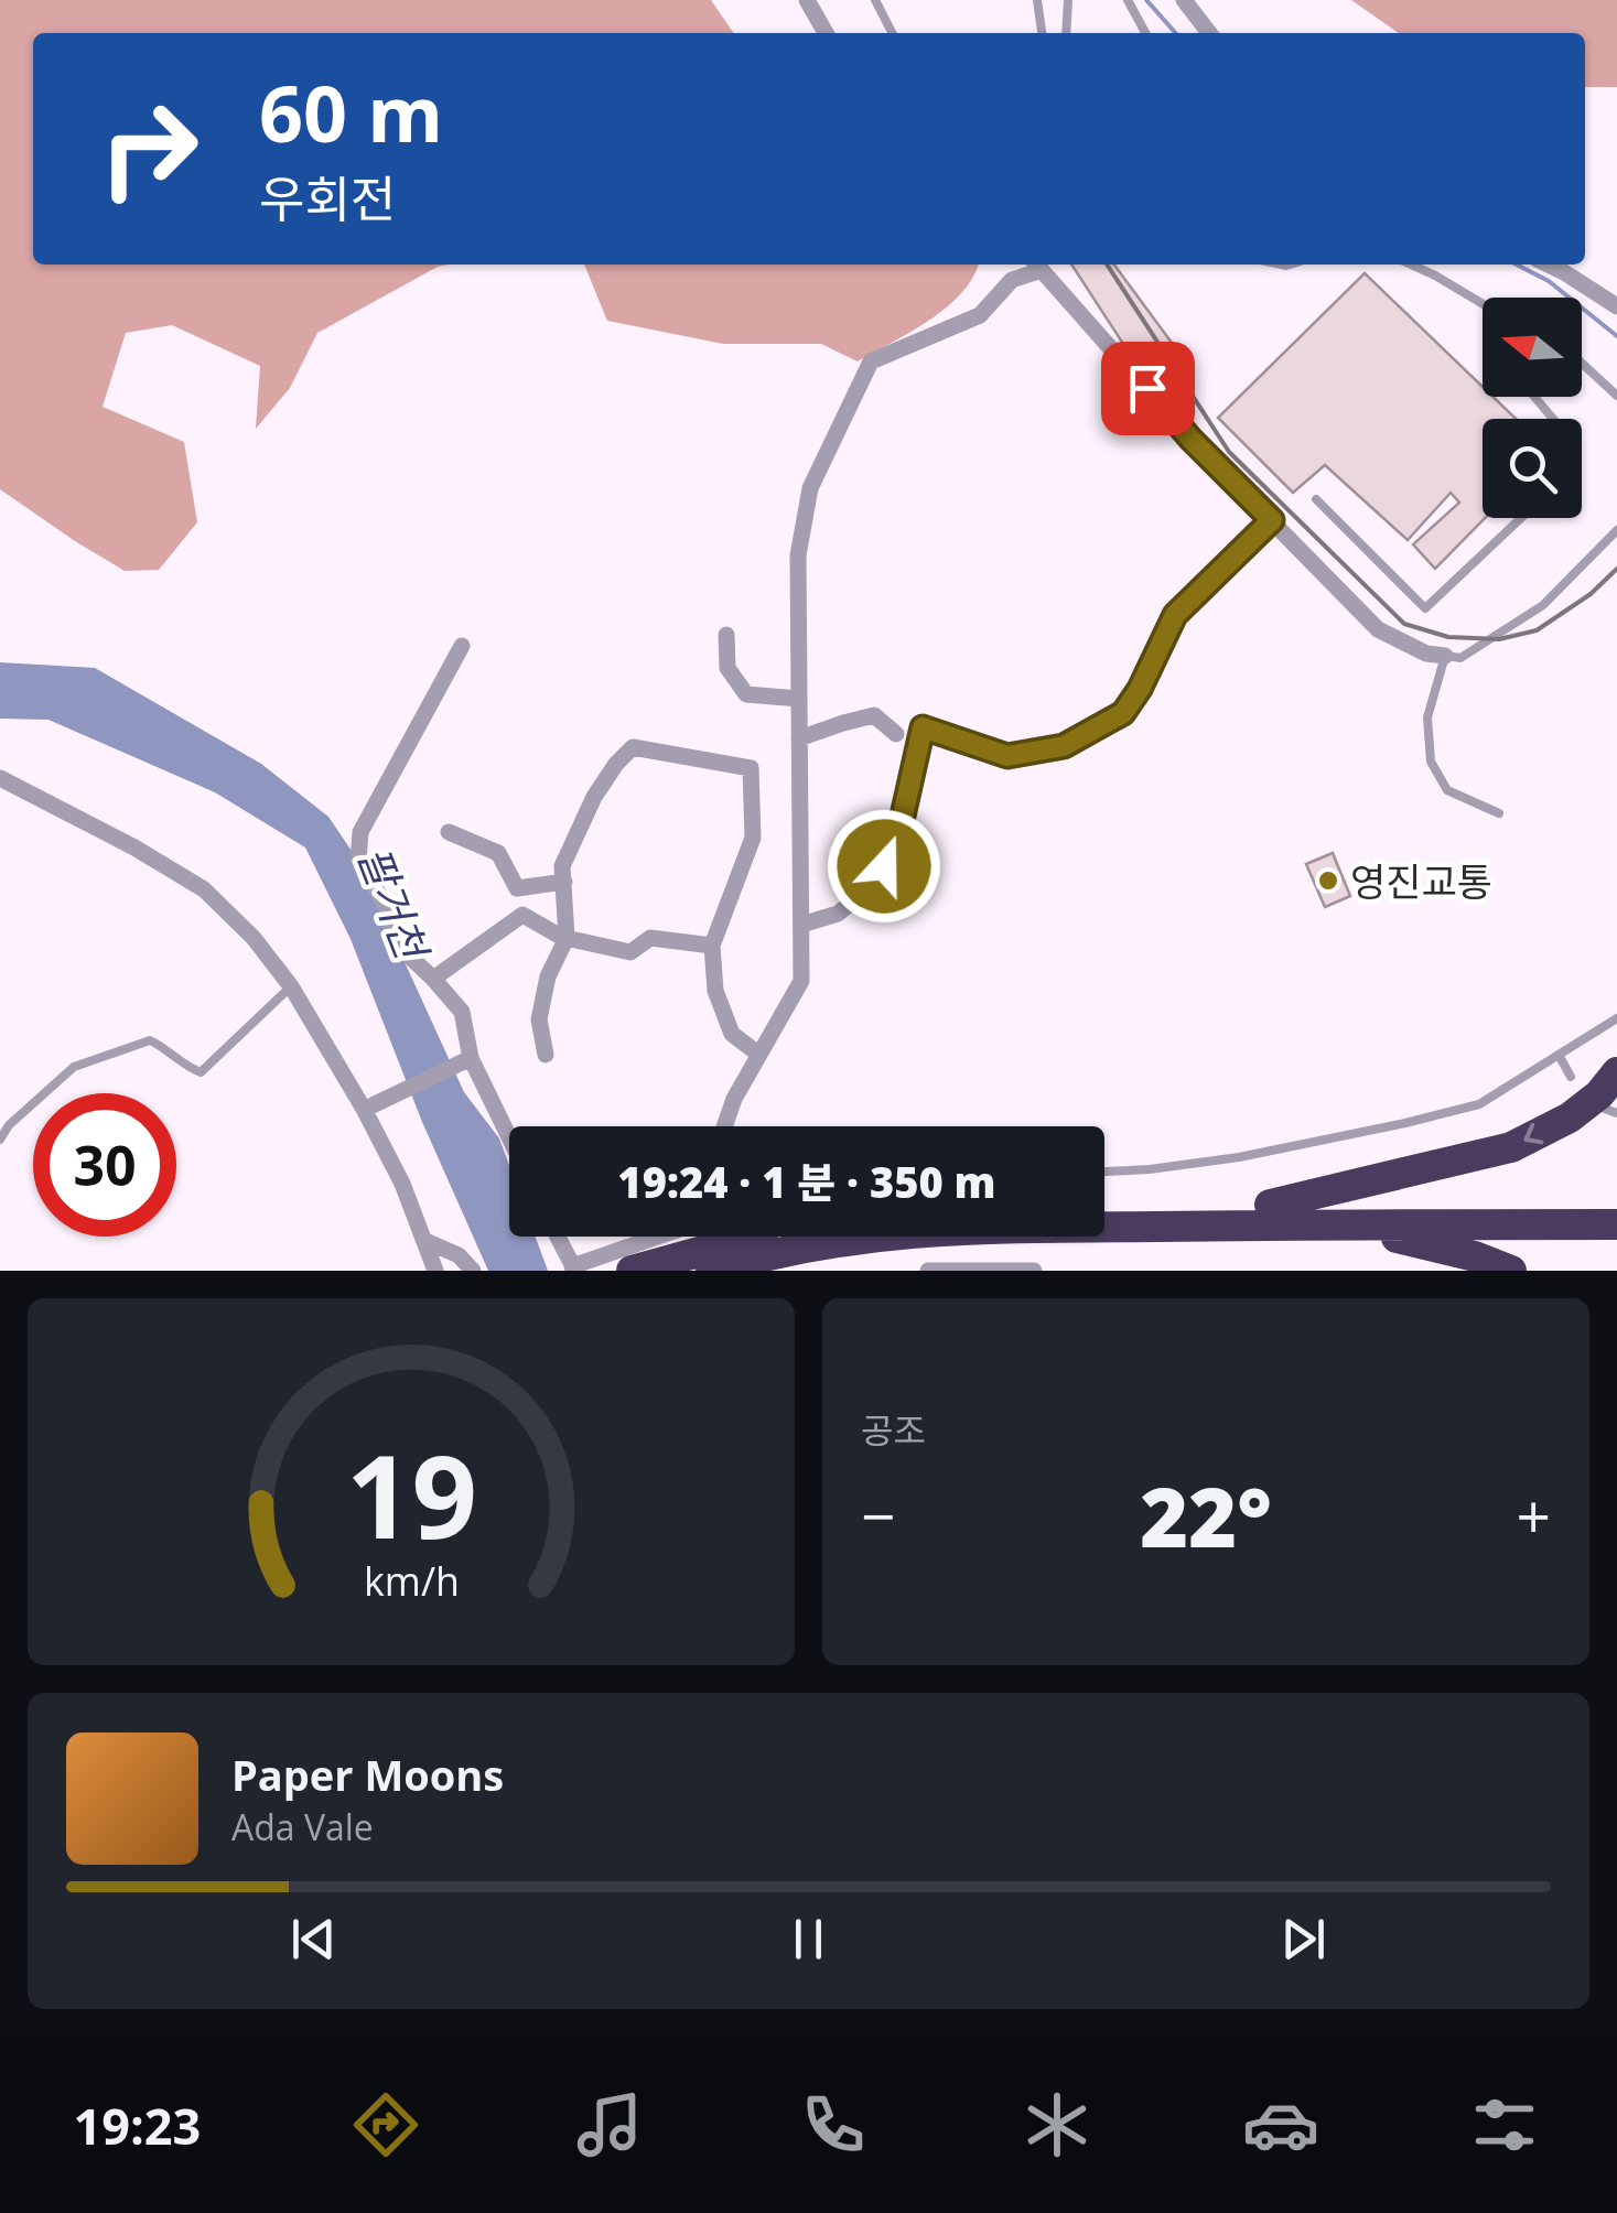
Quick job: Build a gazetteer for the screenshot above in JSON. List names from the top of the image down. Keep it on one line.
{"water":["팔거천"],"places":["영진교통"],"north":"left","page":{"turn":["60 m","우회전"],"limit":"30","trip":"19:24 · 1 분 · 350 m","tile":"공조","heat":["−","22°","+"],"song":["Paper Moons","Ada Vale"],"tabs":"19:23","gauge":["19","km/h"]}}
